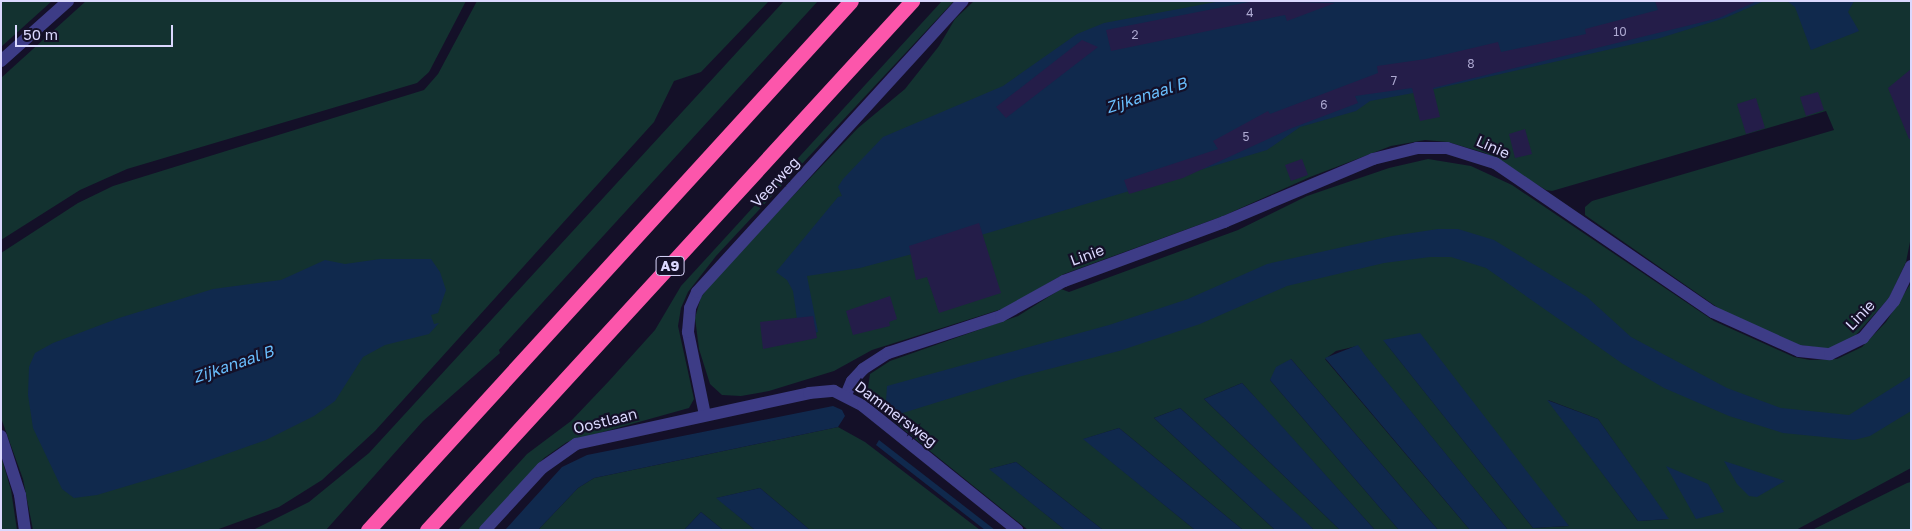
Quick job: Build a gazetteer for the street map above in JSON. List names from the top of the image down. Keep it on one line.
{"streets":{"highway":["A9"],"street":["Linie","Veerweg","Dammersweg","Oostlaan"]},"crossings":[["Linie","Dammersweg"],["Veerweg","Dammersweg"],["Veerweg","Oostlaan"],["Dammersweg","Oostlaan"]],"water":["Zijkanaal B"],"house_numbers":["4","10","2","8","7","6","5"],"scale_bar":"50 m"}
